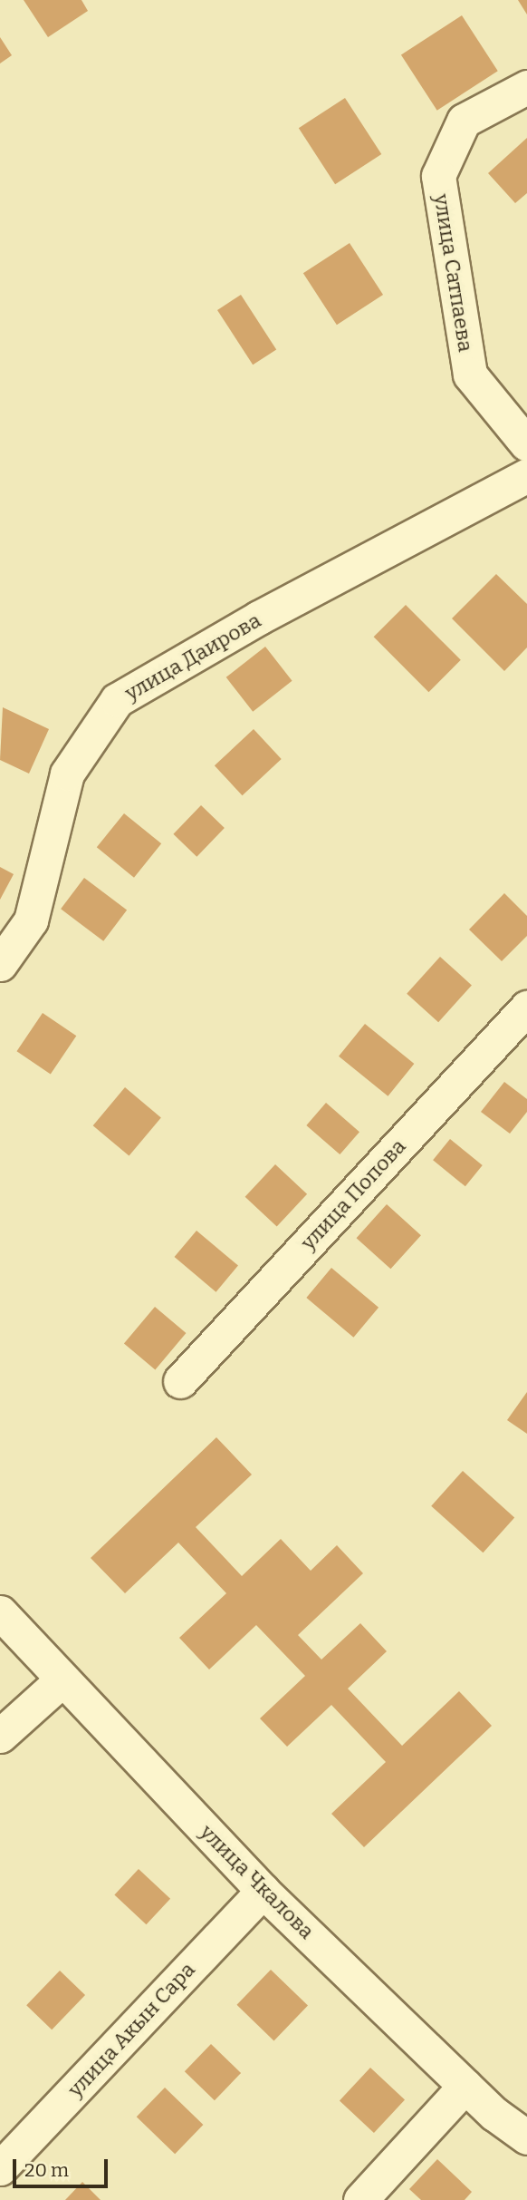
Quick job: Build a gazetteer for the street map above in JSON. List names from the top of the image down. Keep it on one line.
{"streets":{"street":["улица Сатпаева","улица Даирова","улица Попова","улица Чкалова","улица Акын Сара"]},"crossings":[["улица Чкалова","улица Акын Сара"]],"scale_bar":"20 m"}
